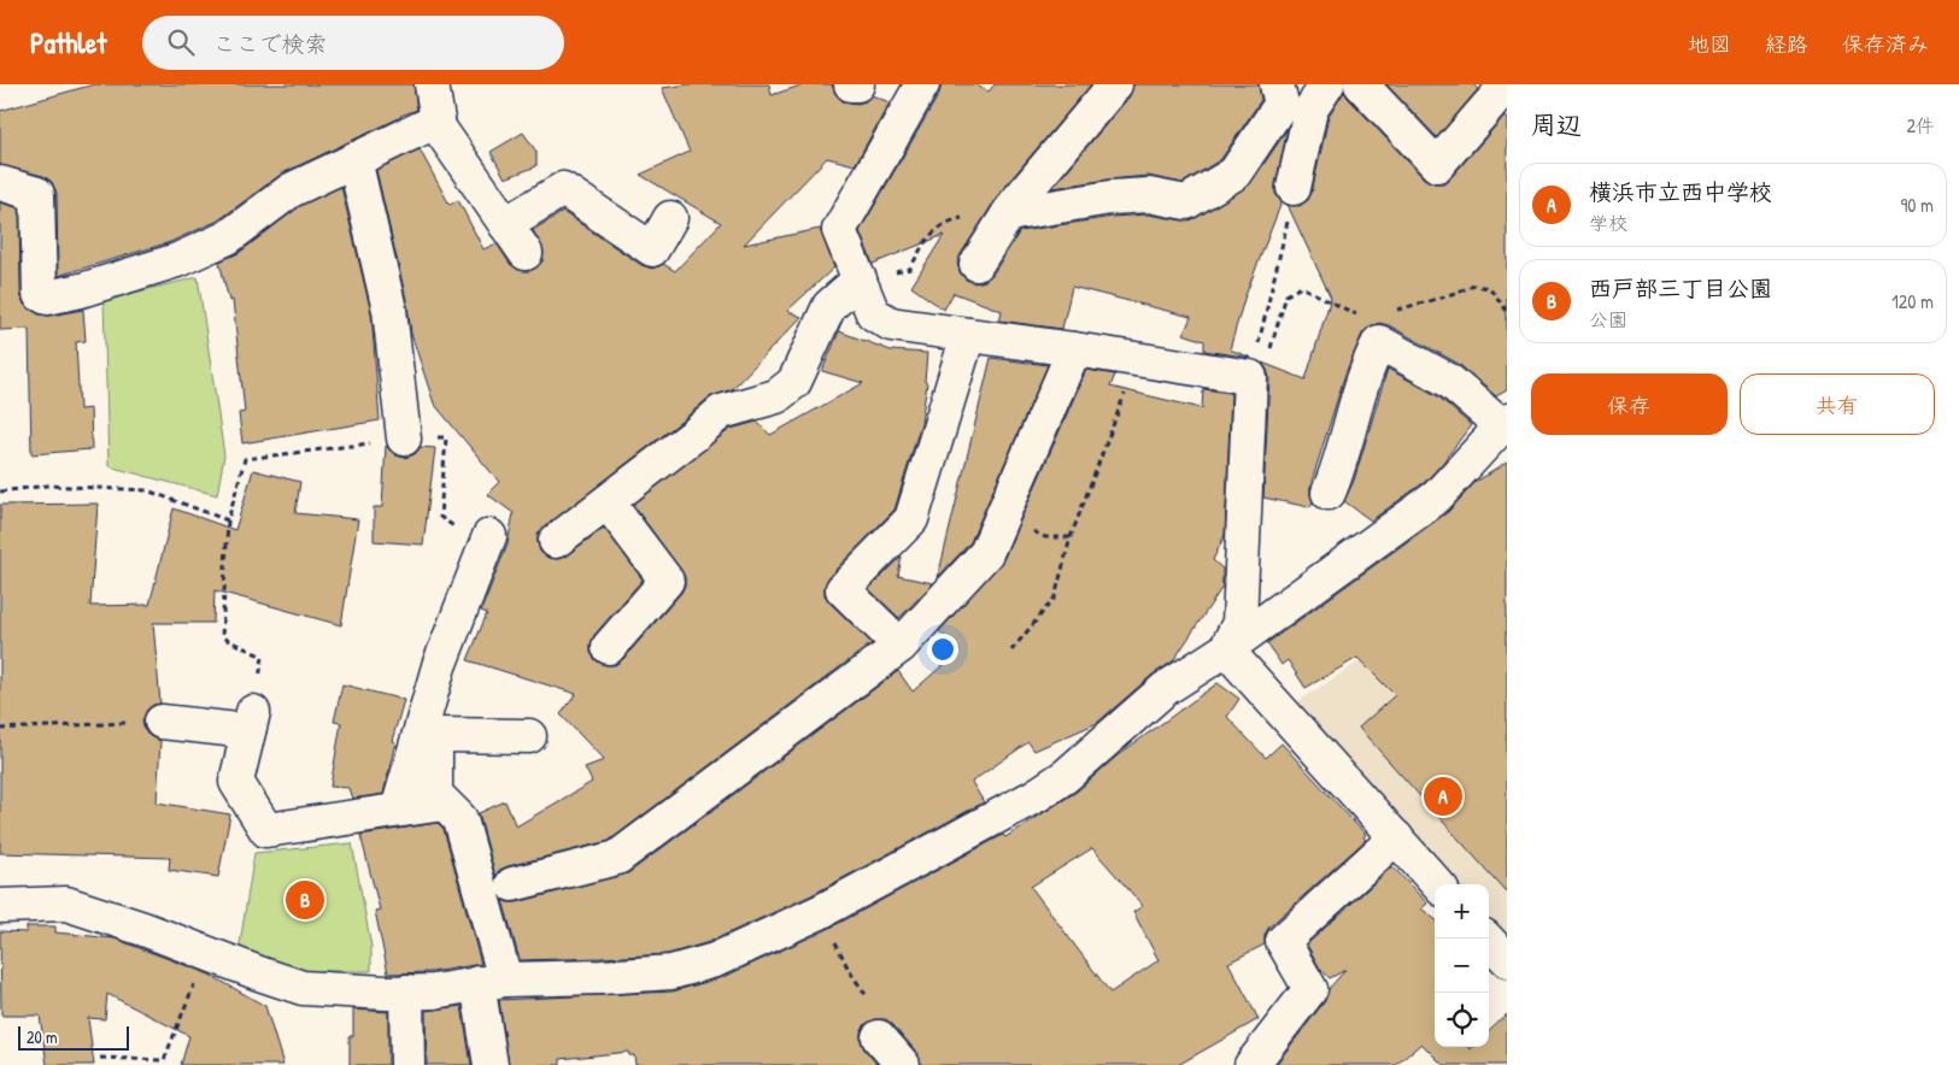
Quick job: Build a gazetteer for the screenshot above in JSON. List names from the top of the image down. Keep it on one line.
{"scale_bar":"20 m","page":{"header":"Pathlet","search":"ここで検索","nav":["地図","経路","保存済み"],"heading":["周辺","2件"],"list":[{"mark":"A","name":"横浜市立西中学校","note":"学校","value":"90 m"},{"mark":"B","name":"西戸部三丁目公園","note":"公園","value":"120 m"}],"buttons":["保存","共有"],"pins":["A","B"],"map_buttons":["+","−"],"scale":"20 m"}}
